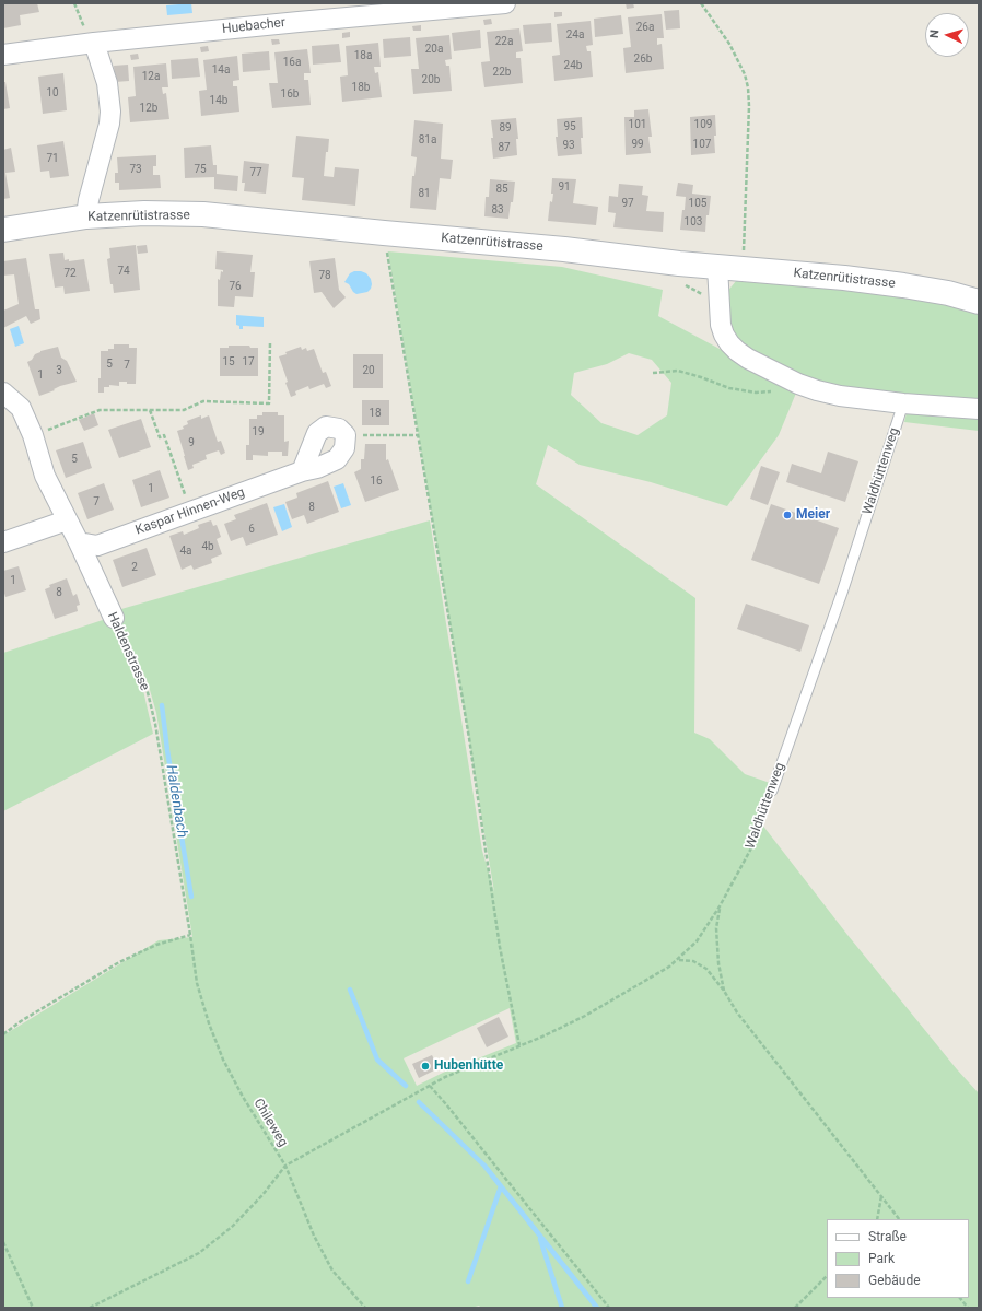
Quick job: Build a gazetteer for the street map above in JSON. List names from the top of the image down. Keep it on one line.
{"streets":{"street":["Huebacher","Katzenrütistrasse","Kaspar Hinnen-Weg","Haldenstrasse"],"lane":["Waldhüttenweg"],"path":["Chileweg"]},"crossings":[["Waldhüttenweg","Chileweg"],["Kaspar Hinnen-Weg","Haldenstrasse"],["Haldenstrasse","Chileweg"]],"water":["Haldenbach"],"places":["Meier","Hubenhütte"],"house_numbers":["26a","24a","22a","20a","18a","26b","16a","24b","14a","22b","12a","20b","18b","10","16b","14b","12b","101","109","95","89","81a","99","107","93","87","71","73","75","77","91","85","81","97","105","83","103","74","72","78","76","15","17","5","7","3","20","1","18","19","9","5","16","1","7","8","6","4b","4a","2","1","8"],"legend":["Straße","Park","Gebäude"],"north":"left"}
